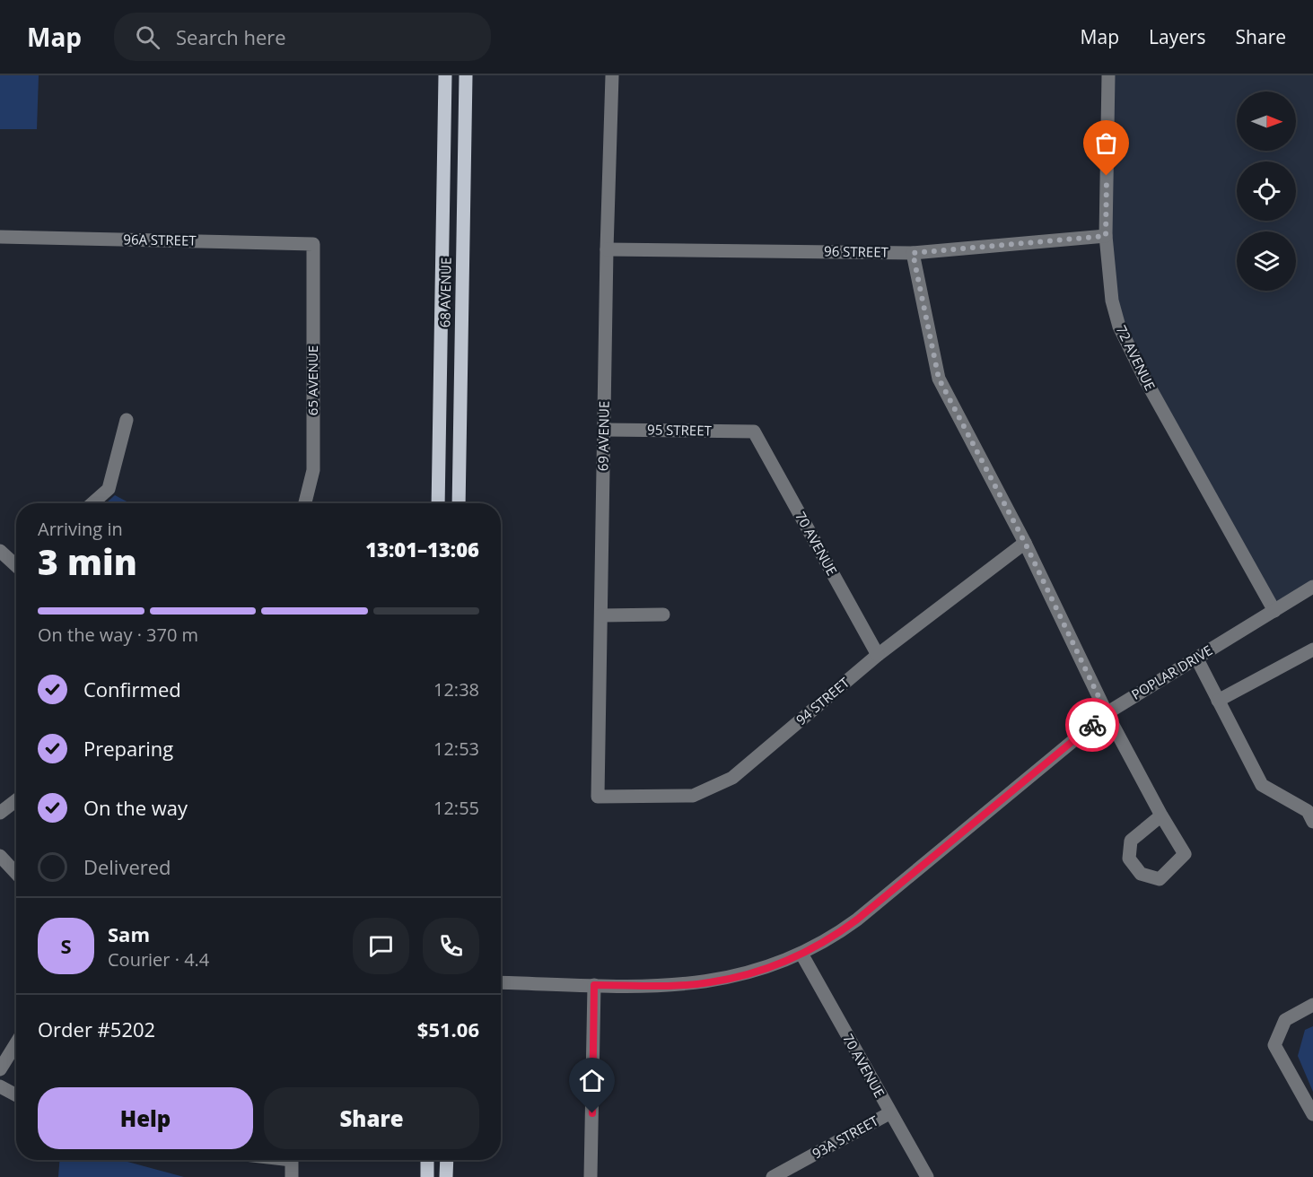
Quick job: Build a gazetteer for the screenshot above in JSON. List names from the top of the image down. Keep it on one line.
{"streets":{"main road":["68 AVENUE"],"street":["96A STREET","96 STREET","72 AVENUE","65 AVENUE","95 STREET","69 AVENUE","70 AVENUE","POPLAR DRIVE","94 STREET","93A STREET"]},"crossings":[["96A STREET","65 AVENUE"],["96 STREET","72 AVENUE"],["96 STREET","69 AVENUE"],["72 AVENUE","POPLAR DRIVE"],["95 STREET","69 AVENUE"],["95 STREET","70 AVENUE"],["69 AVENUE","94 STREET"],["70 AVENUE","POPLAR DRIVE"],["70 AVENUE","94 STREET"],["70 AVENUE","93A STREET"]],"north":"right","page":{"header":"Map","search":"Search here","nav":["Map","Layers","Share"],"heading":["3 min","Arriving in","13:01–13:06"],"panel":["Sam","Courier · 4.4","Order #5202","$51.06"],"bar":"On the way · 370 m","list":[["Confirmed","12:38"],["Preparing","12:53"],["On the way","12:55"],"Delivered"],"round":"S","buttons":["Help","Share"]}}
